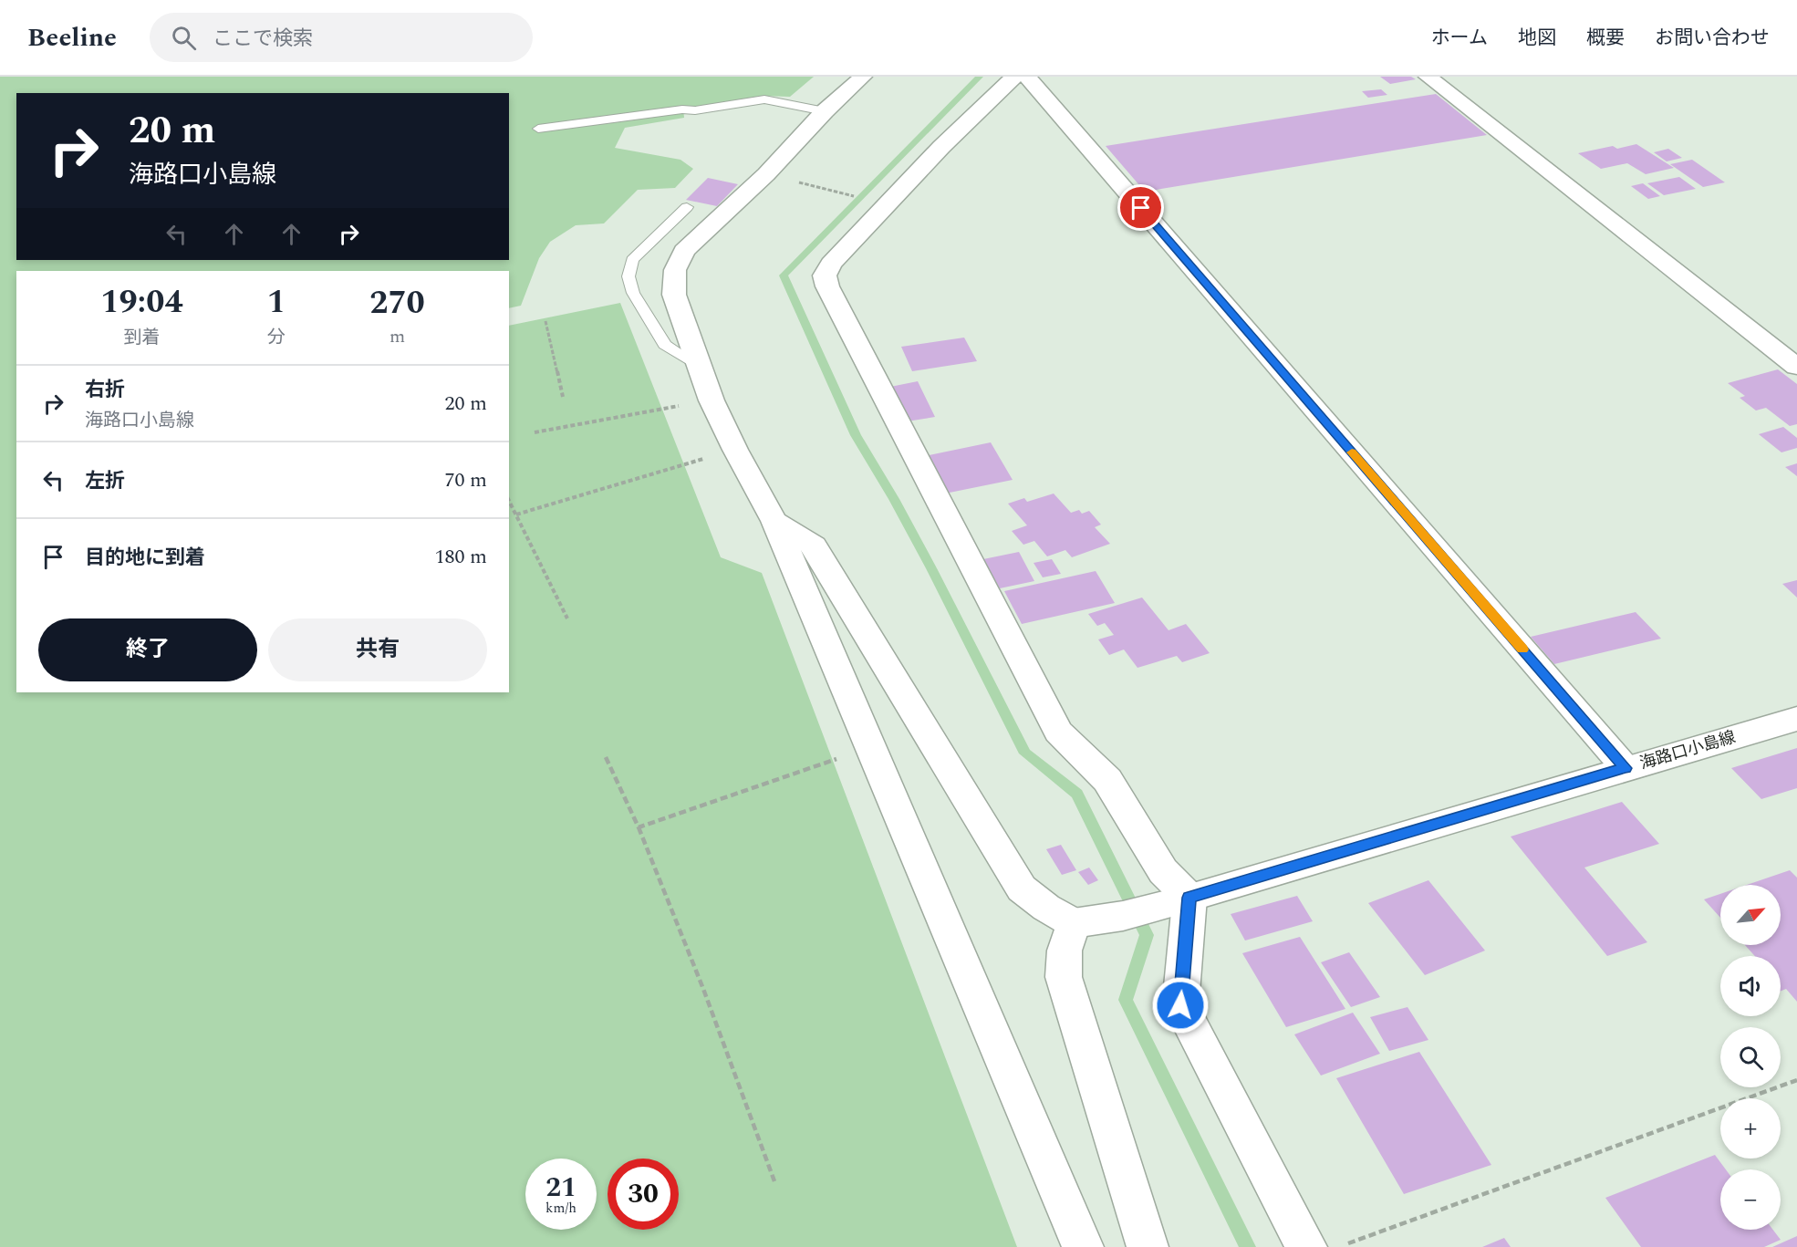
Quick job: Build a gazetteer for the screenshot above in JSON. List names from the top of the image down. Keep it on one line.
{"streets":{"street":["海路口小島線"]},"north":"top right","page":{"header":"Beeline","search":"ここで検索","nav":["ホーム","地図","概要","お問い合わせ"],"turn":["20 m","海路口小島線"],"eta":["19:04","到着","1","分","270","m"],"list":[{"name":"右折","note":"海路口小島線","value":"20 m"},{"name":"左折","value":"70 m"},{"name":"目的地に到着","value":"180 m"}],"buttons":["終了","共有"],"map_buttons":["+","−"],"speed":"21 km/h","limit":"30"}}
